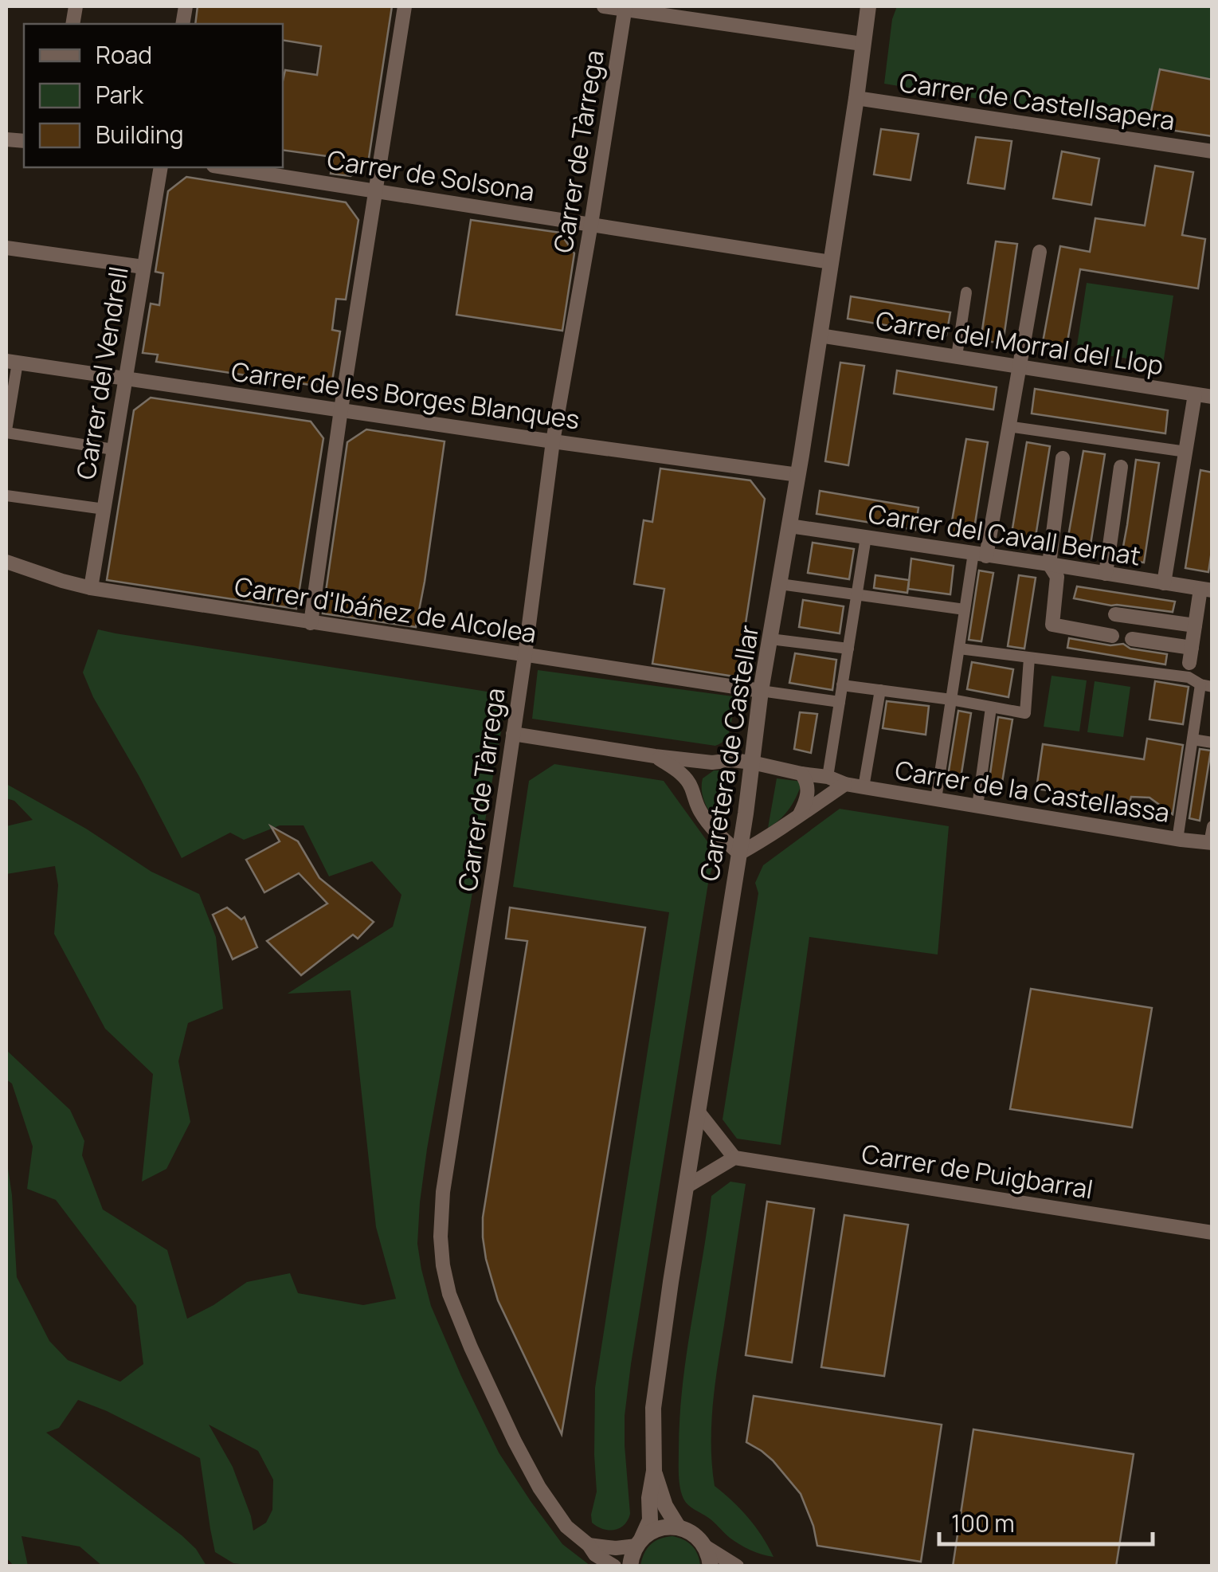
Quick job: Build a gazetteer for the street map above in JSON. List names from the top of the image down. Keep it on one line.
{"streets":{"street":["Carrer de Castellsapera","Carrer de Tàrrega","Carrer de Solsona","Carrer del Morral del Llop","Carrer del Vendrell","Carrer de les Borges Blanques","Carrer del Cavall Bernat","Carrer d'Ibáñez de Alcolea","Carretera de Castellar","Carrer de la Castellassa","Carrer de Puigbarral"]},"crossings":[["Carrer de Castellsapera","Carretera de Castellar"],["Carrer de Tàrrega","Carrer de Solsona"],["Carrer de Tàrrega","Carrer de les Borges Blanques"],["Carrer de Tàrrega","Carrer d'Ibáñez de Alcolea"],["Carrer de Tàrrega","Carrer de la Castellassa"],["Carrer de Solsona","Carretera de Castellar"],["Carrer del Morral del Llop","Carretera de Castellar"],["Carrer del Vendrell","Carrer de les Borges Blanques"],["Carrer del Vendrell","Carrer d'Ibáñez de Alcolea"],["Carrer de les Borges Blanques","Carretera de Castellar"],["Carrer del Cavall Bernat","Carretera de Castellar"],["Carrer d'Ibáñez de Alcolea","Carretera de Castellar"],["Carretera de Castellar","Carrer de la Castellassa"]],"legend":["Road","Park","Building"],"scale_bar":"100 m"}
